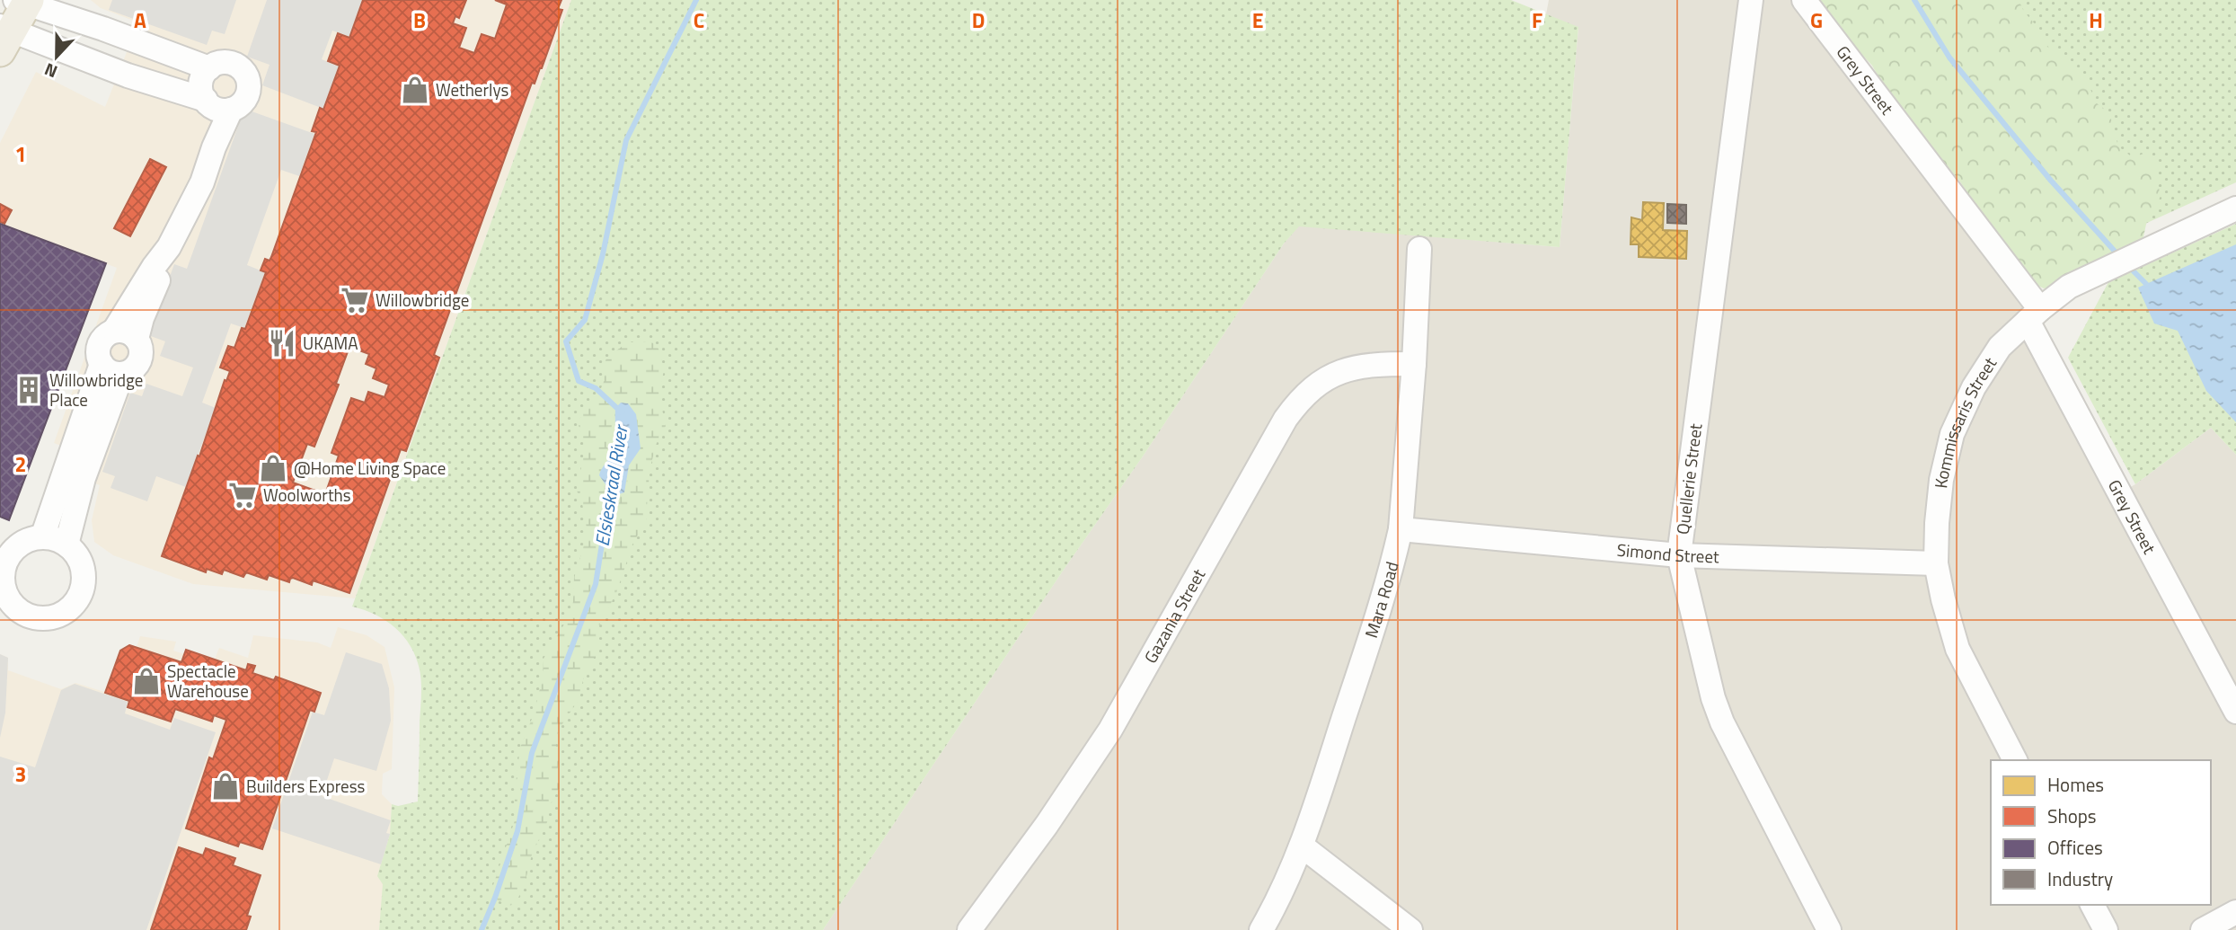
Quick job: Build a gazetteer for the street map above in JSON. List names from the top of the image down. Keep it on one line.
{"streets":{"street":["Grey Street","Kommissaris Street","Quellerie Street","Simond Street","Mara Road","Gazania Street"]},"crossings":[["Grey Street","Kommissaris Street"],["Kommissaris Street","Simond Street"],["Quellerie Street","Simond Street"],["Simond Street","Mara Road"],["Mara Road","Gazania Street"]],"water":["Elsieskraal River"],"places":{"shop":["Wetherlys","@Home Living Space","Spectacle Warehouse","Builders Express"],"supermarket":["Willowbridge","Woolworths"],"restaurant":["UKAMA"],"building":["Willowbridge Place"]},"legend":["Homes","Shops","Offices","Industry"],"north":"bottom","grid":{"columns":["A","B","C","D","E","F","G","H"],"rows":["1","2","3"]}}
